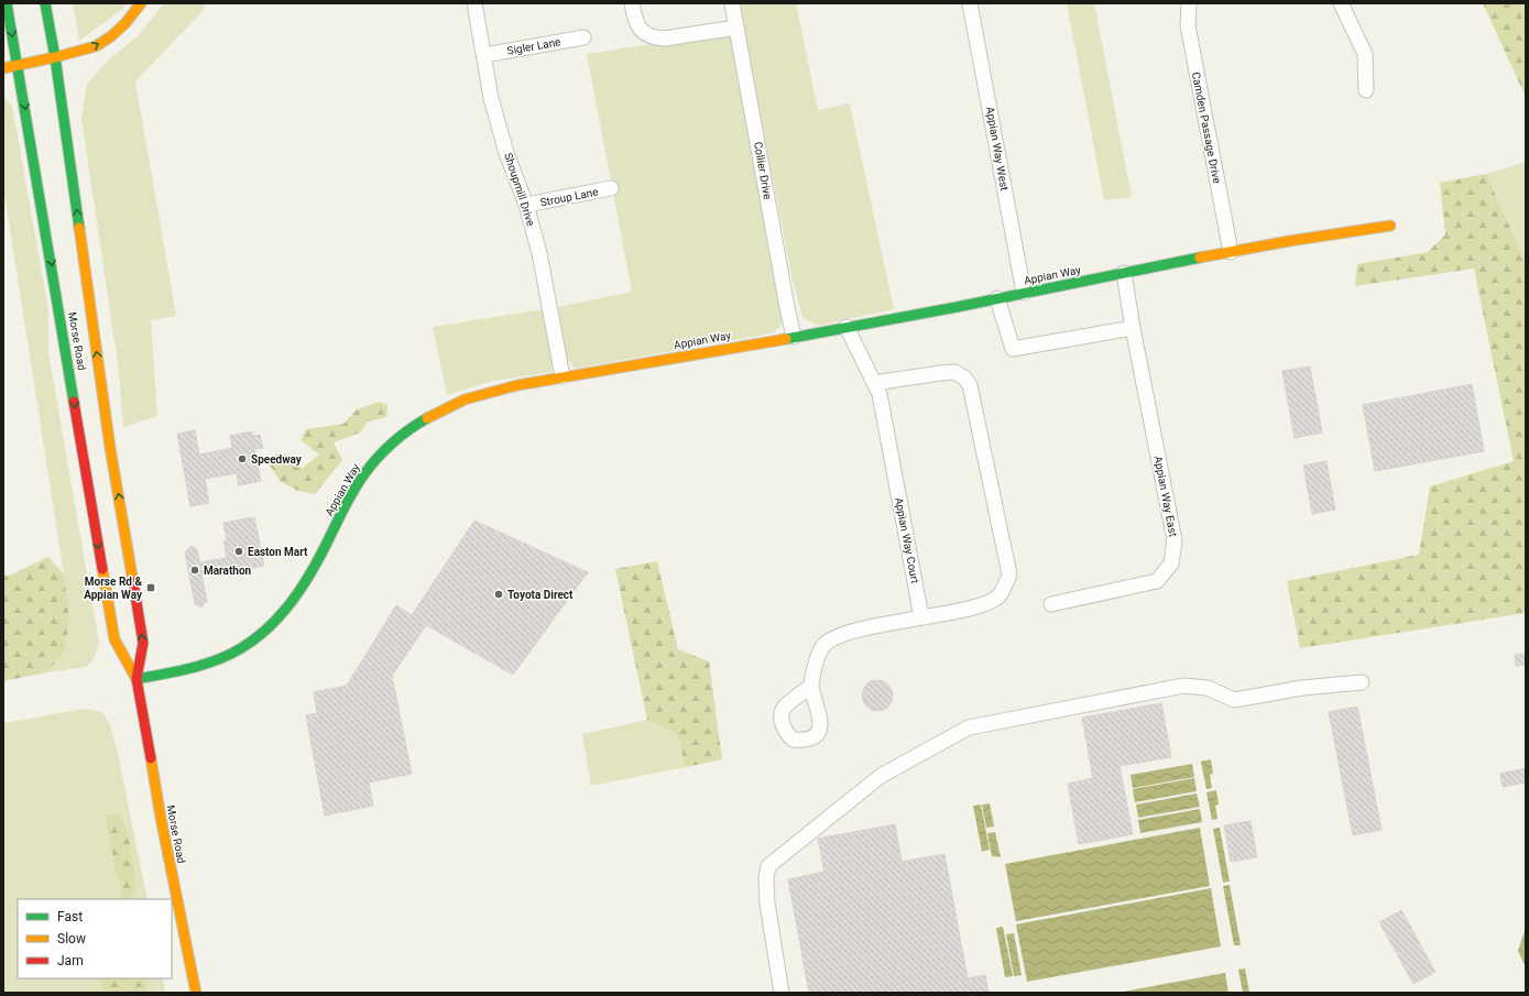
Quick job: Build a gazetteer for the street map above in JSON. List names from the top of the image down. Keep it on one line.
{"streets":{"main road":["Appian Way","Morse Road"],"street":["Sigler Lane","Camden Passage Drive","Appian Way West","Collier Drive","Shoupmill Drive","Stroup Lane","Appian Way East","Appian Way Court"]},"crossings":[["Sigler Lane","Shoupmill Drive"],["Camden Passage Drive","Appian Way"],["Appian Way West","Appian Way"],["Collier Drive","Appian Way"],["Shoupmill Drive","Stroup Lane"],["Shoupmill Drive","Appian Way"],["Appian Way","Morse Road"],["Appian Way","Appian Way East"],["Appian Way","Appian Way Court"]],"places":{"other":["Speedway","Easton Mart","Marathon","Toyota Direct"],"transit":["Morse Rd & Appian Way"]},"legend":["Fast","Slow","Jam"]}
